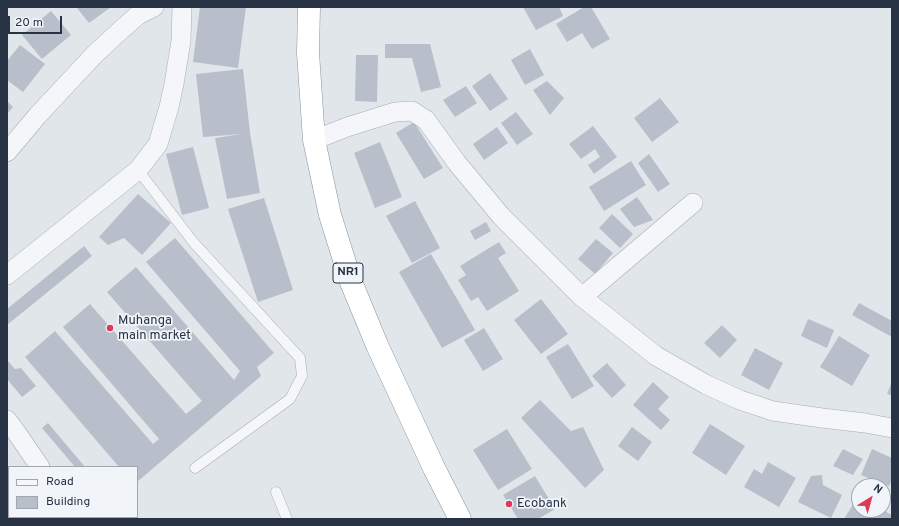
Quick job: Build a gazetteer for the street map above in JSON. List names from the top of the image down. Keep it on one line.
{"streets":{"highway":["NR1"]},"places":["Muhanga main market","Ecobank"],"legend":["Road","Building"],"scale_bar":"20 m","north":"top right"}
